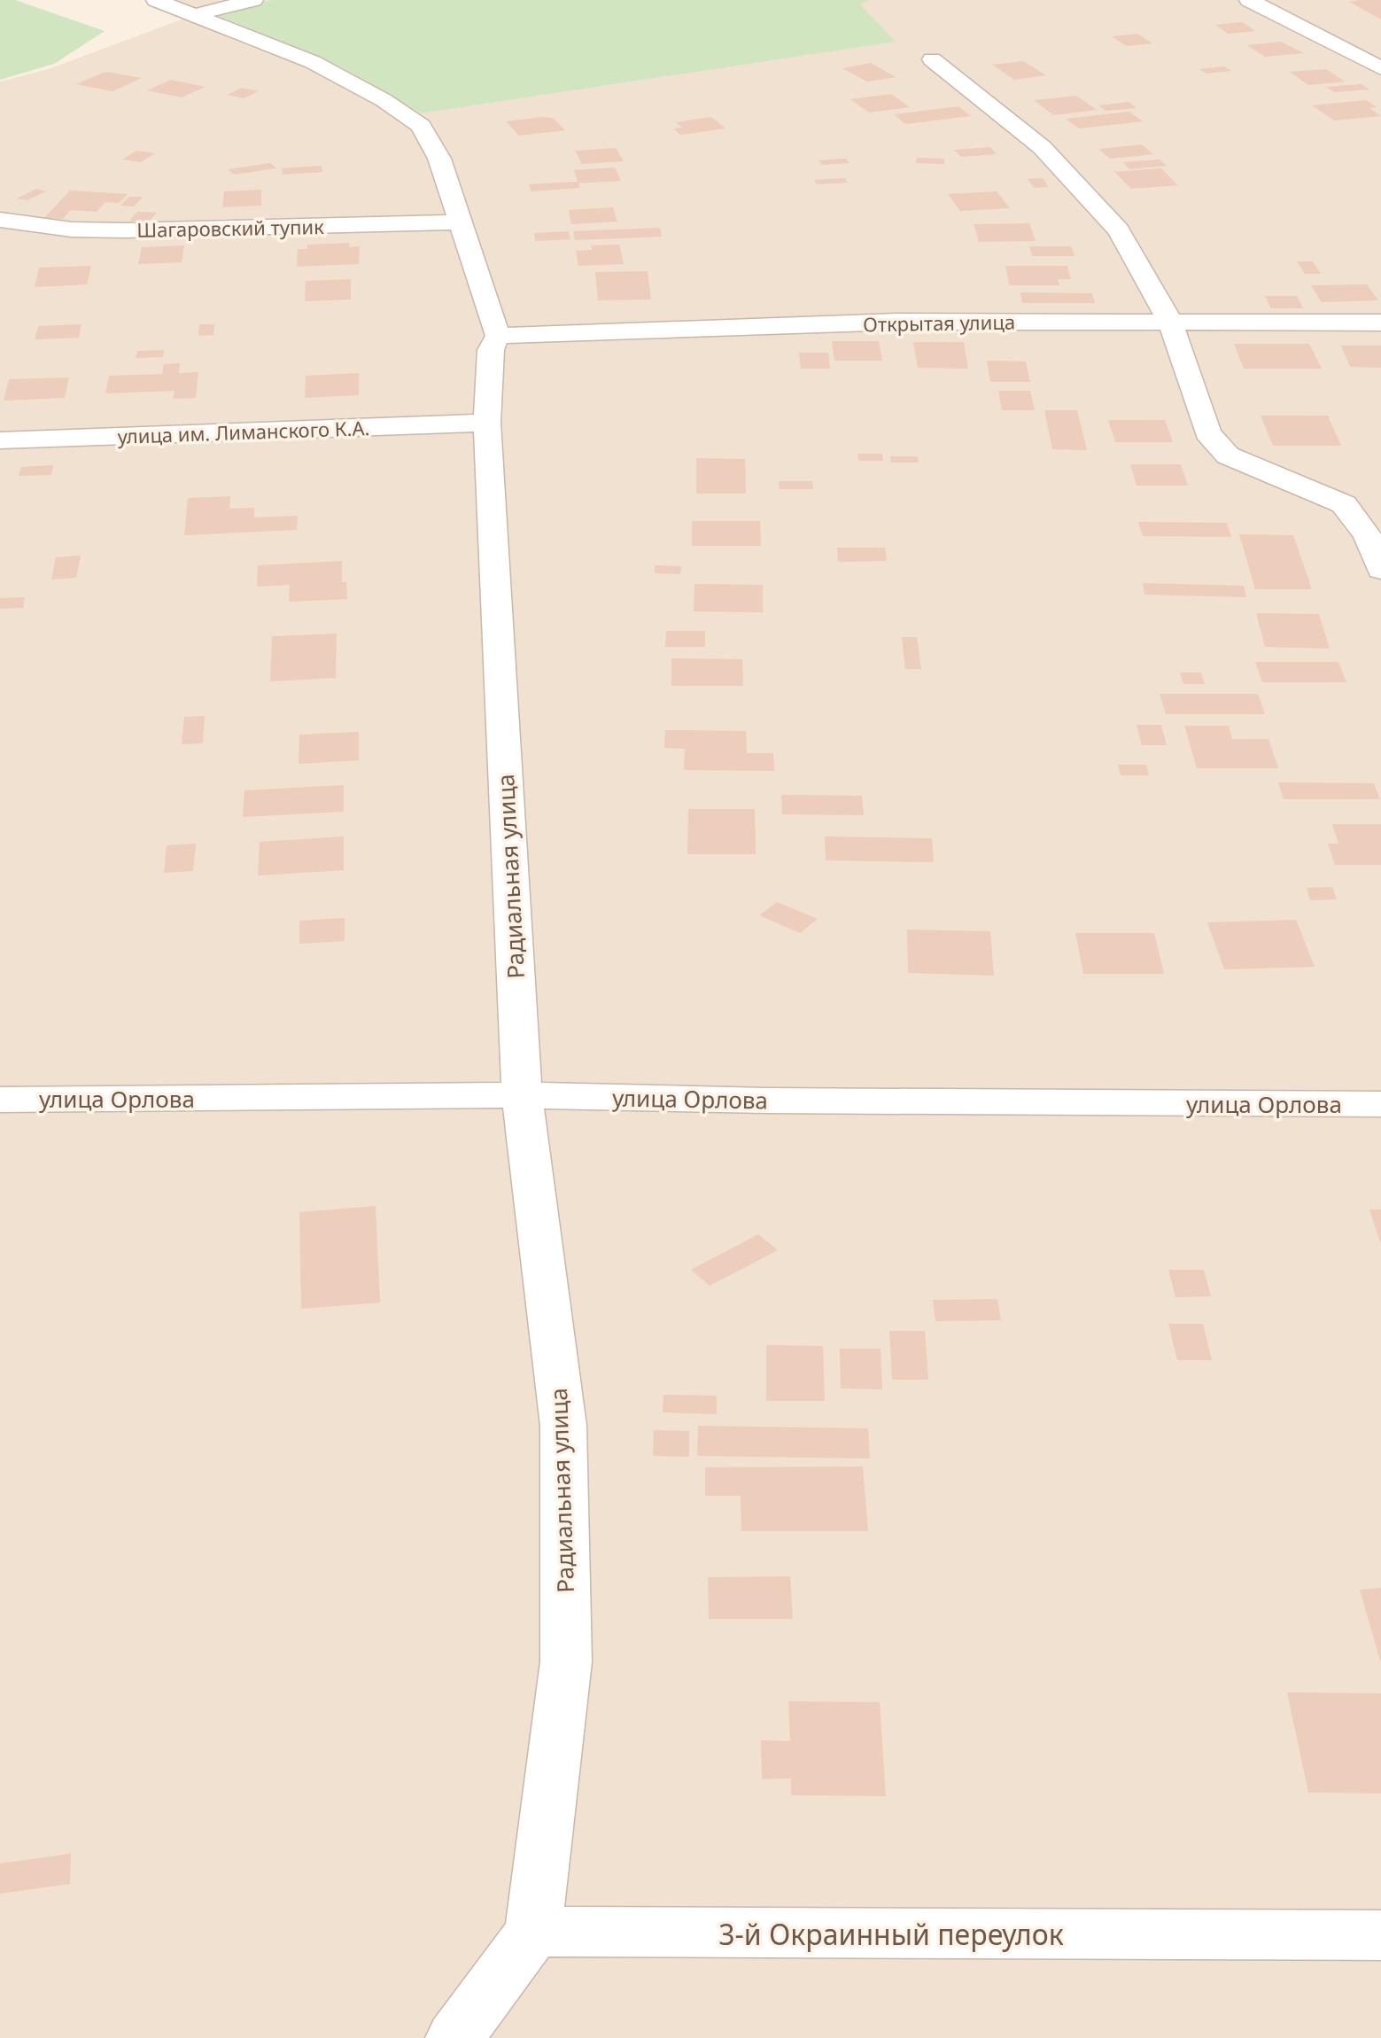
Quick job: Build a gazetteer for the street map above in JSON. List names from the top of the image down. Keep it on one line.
{"streets":{"street":["Шагаровский тупик","Открытая улица","улица им. Лиманского К.А.","Радиальная улица","улица Орлова","3-й Окраинный переулок"]},"crossings":[["Открытая улица","Радиальная улица"],["улица им. Лиманского К.А.","Радиальная улица"],["Радиальная улица","улица Орлова"],["Радиальная улица","3-й Окраинный переулок"]]}
